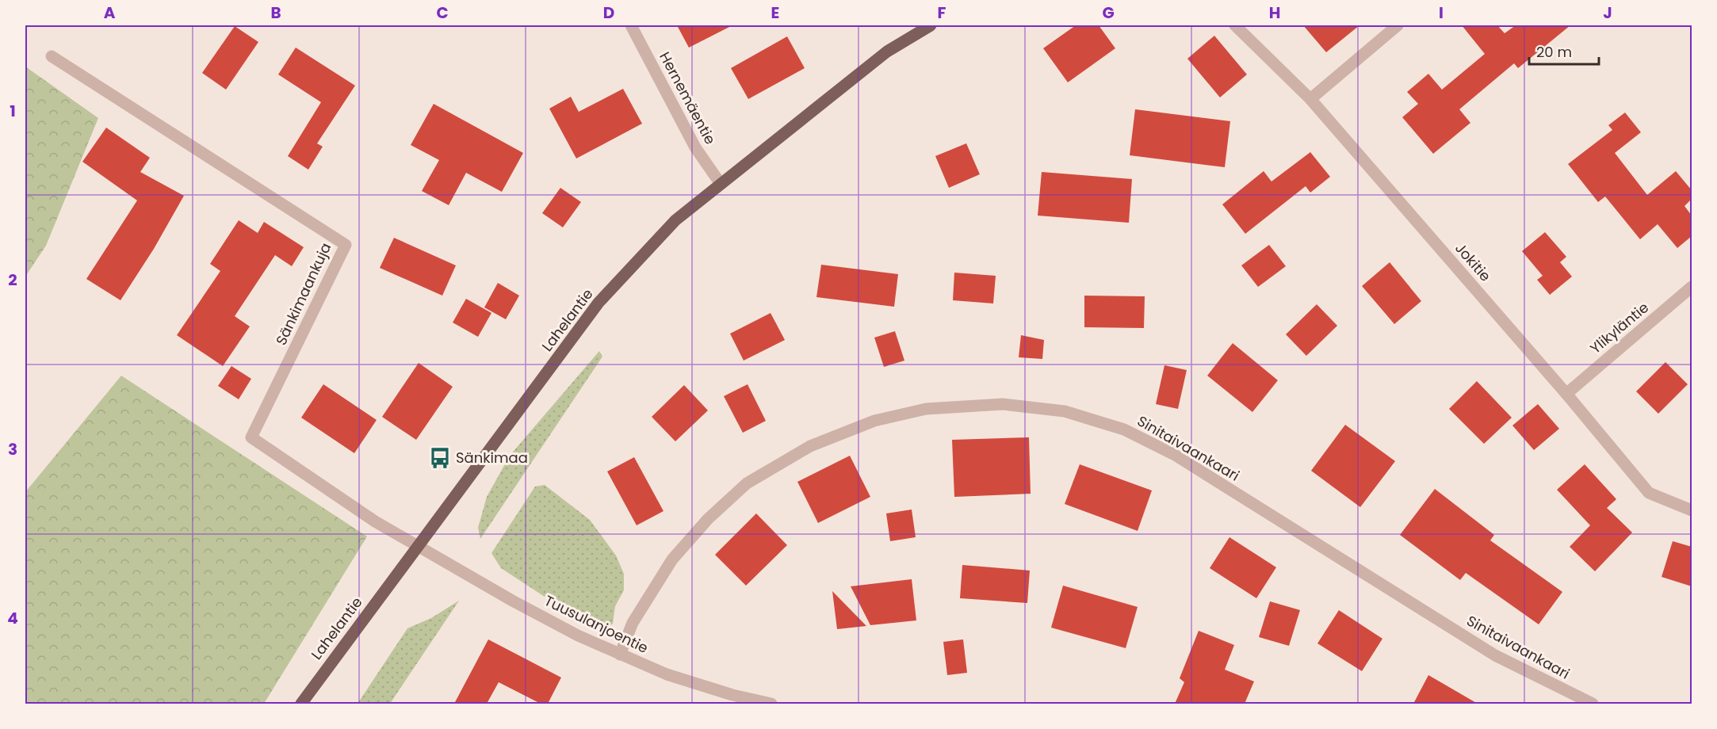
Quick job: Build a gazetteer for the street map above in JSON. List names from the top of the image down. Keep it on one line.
{"streets":{"main road":["Lahelantie"],"street":["Hernemäentie","Jokitie","Sänkimaankuja","Ylikyläntie","Sinitaivaankaari","Tuusulanjoentie"]},"crossings":[["Hernemäentie","Lahelantie"],["Jokitie","Ylikyläntie"],["Sänkimaankuja","Lahelantie"],["Sänkimaankuja","Tuusulanjoentie"],["Lahelantie","Tuusulanjoentie"],["Sinitaivaankaari","Tuusulanjoentie"]],"places":{"bus stop":["Sänkimaa"]},"scale_bar":"20 m","grid":{"columns":["A","B","C","D","E","F","G","H","I","J"],"rows":["1","2","3","4"]}}
